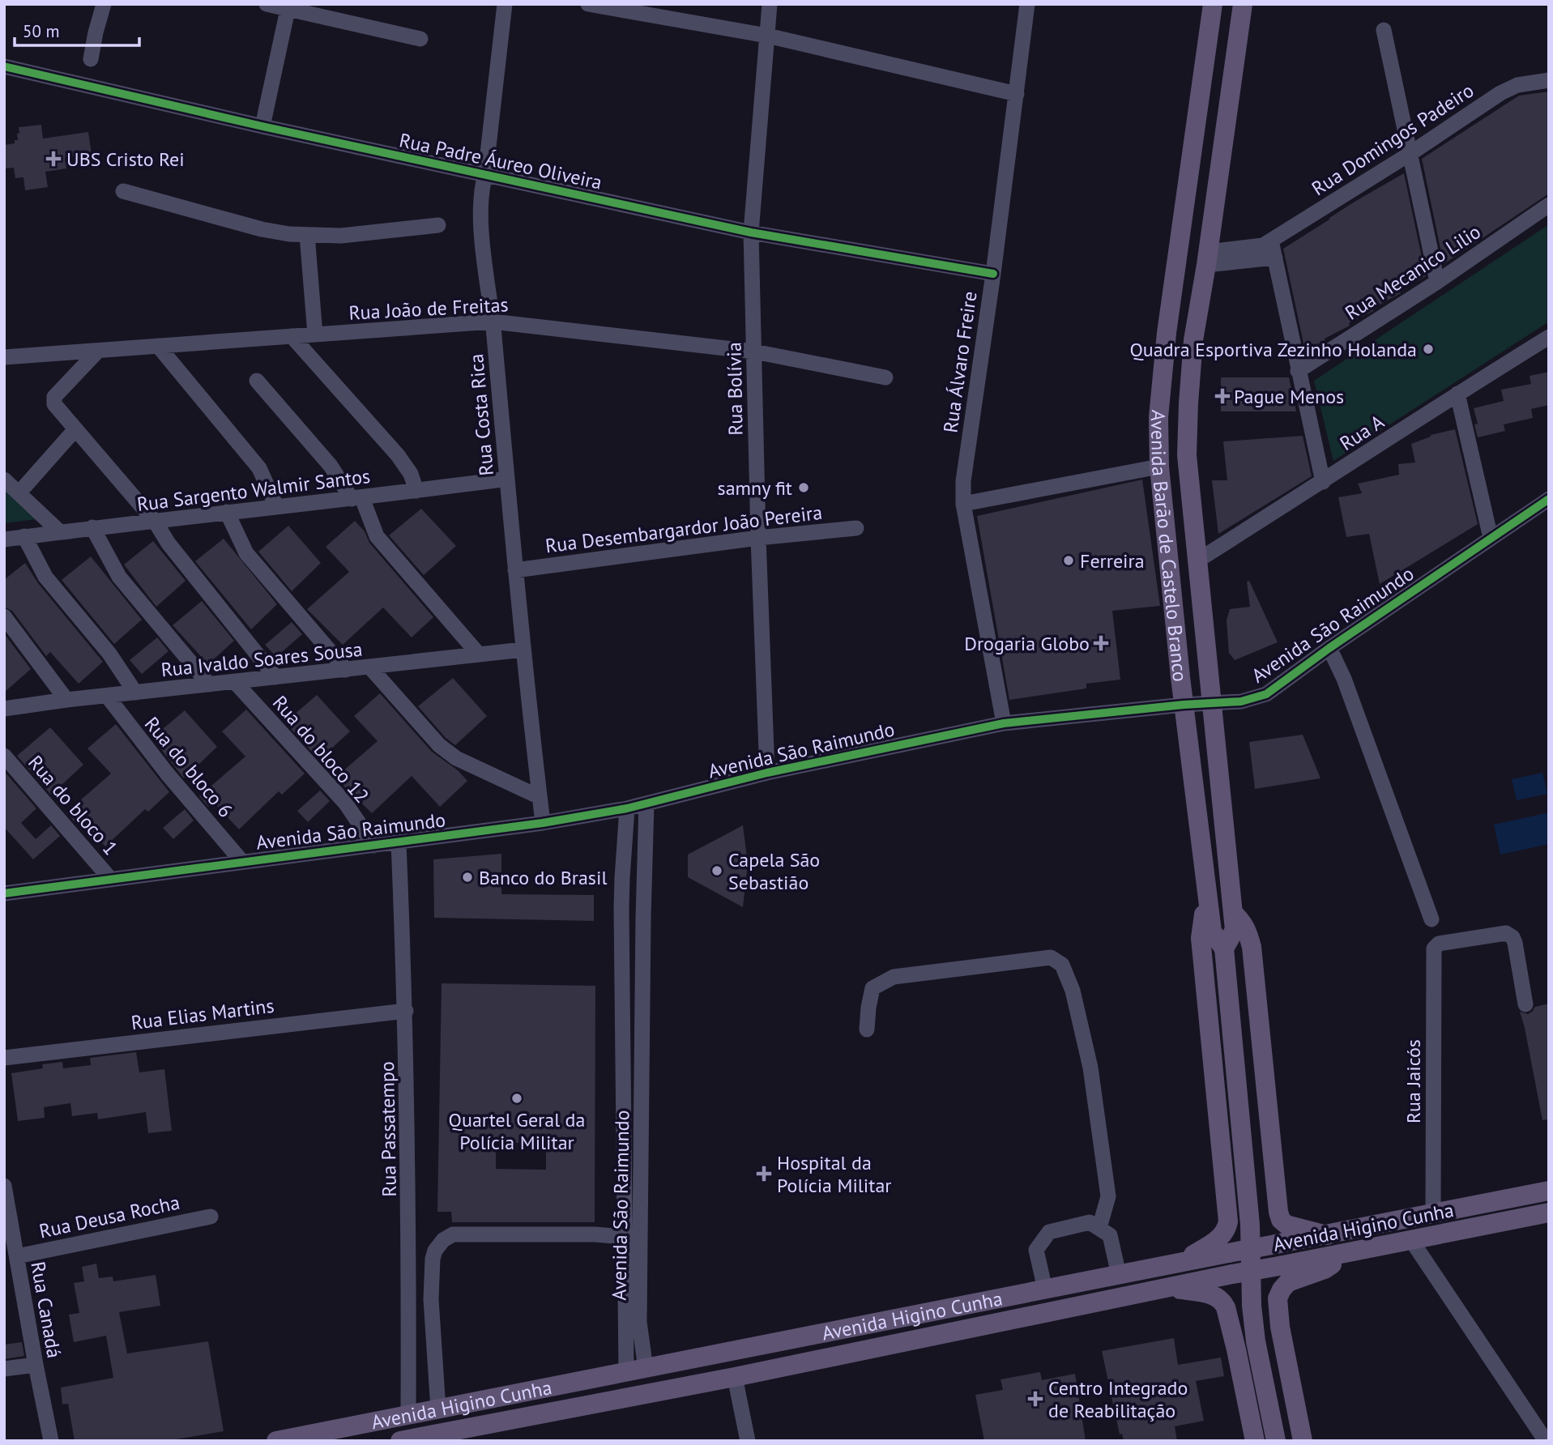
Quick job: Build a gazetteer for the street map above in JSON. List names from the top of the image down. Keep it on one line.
{"streets":{"main road":["Avenida Barão de Castelo Branco","Avenida Higino Cunha"],"street":["Rua Domingos Padeiro","Rua Padre Áureo Oliveira","Rua Mecanico Lilio","Rua João de Freitas","Rua Álvaro Freire","Rua Bolívia","Rua Costa Rica","Rua A","Rua Sargento Walmir Santos","Rua Desembargardor João Pereira","Avenida São Raimundo","Rua Ivaldo Soares Sousa","Rua do bloco 12","Rua do bloco 6","Rua do bloco 1","Rua Elias Martins","Rua Jaicós","Rua Passatempo","Rua Deusa Rocha","Rua Canadá"]},"crossings":[["Rua Padre Áureo Oliveira","Rua Álvaro Freire"],["Rua Padre Áureo Oliveira","Rua Bolívia"],["Rua Padre Áureo Oliveira","Rua Costa Rica"],["Rua João de Freitas","Rua Bolívia"],["Rua João de Freitas","Rua Costa Rica"],["Rua Álvaro Freire","Avenida São Raimundo"],["Rua Bolívia","Rua Desembargardor João Pereira"],["Rua Bolívia","Avenida São Raimundo"],["Rua Costa Rica","Rua Sargento Walmir Santos"],["Rua Costa Rica","Rua Desembargardor João Pereira"],["Rua Costa Rica","Avenida São Raimundo"],["Rua Costa Rica","Rua Ivaldo Soares Sousa"],["Rua A","Avenida Barão de Castelo Branco"],["Avenida Barão de Castelo Branco","Avenida São Raimundo"],["Avenida São Raimundo","Rua do bloco 12"],["Avenida São Raimundo","Rua do bloco 6"],["Avenida São Raimundo","Rua do bloco 1"],["Avenida São Raimundo","Rua Passatempo"],["Avenida São Raimundo","Avenida Higino Cunha"],["Rua Ivaldo Soares Sousa","Rua do bloco 12"],["Rua Ivaldo Soares Sousa","Rua do bloco 6"],["Rua Elias Martins","Rua Passatempo"],["Rua Jaicós","Avenida Higino Cunha"],["Rua Passatempo","Avenida Higino Cunha"],["Rua Deusa Rocha","Rua Canadá"]],"places":{"health":["UBS Cristo Rei","Pague Menos","Drogaria Globo","Hospital da Polícia Militar","Centro Integrado de Reabilitação"],"other":["Quadra Esportiva Zezinho Holanda","samny fit","Ferreira","Capela São Sebastião","Banco do Brasil","Quartel Geral da Polícia Militar"]},"scale_bar":"50 m"}
